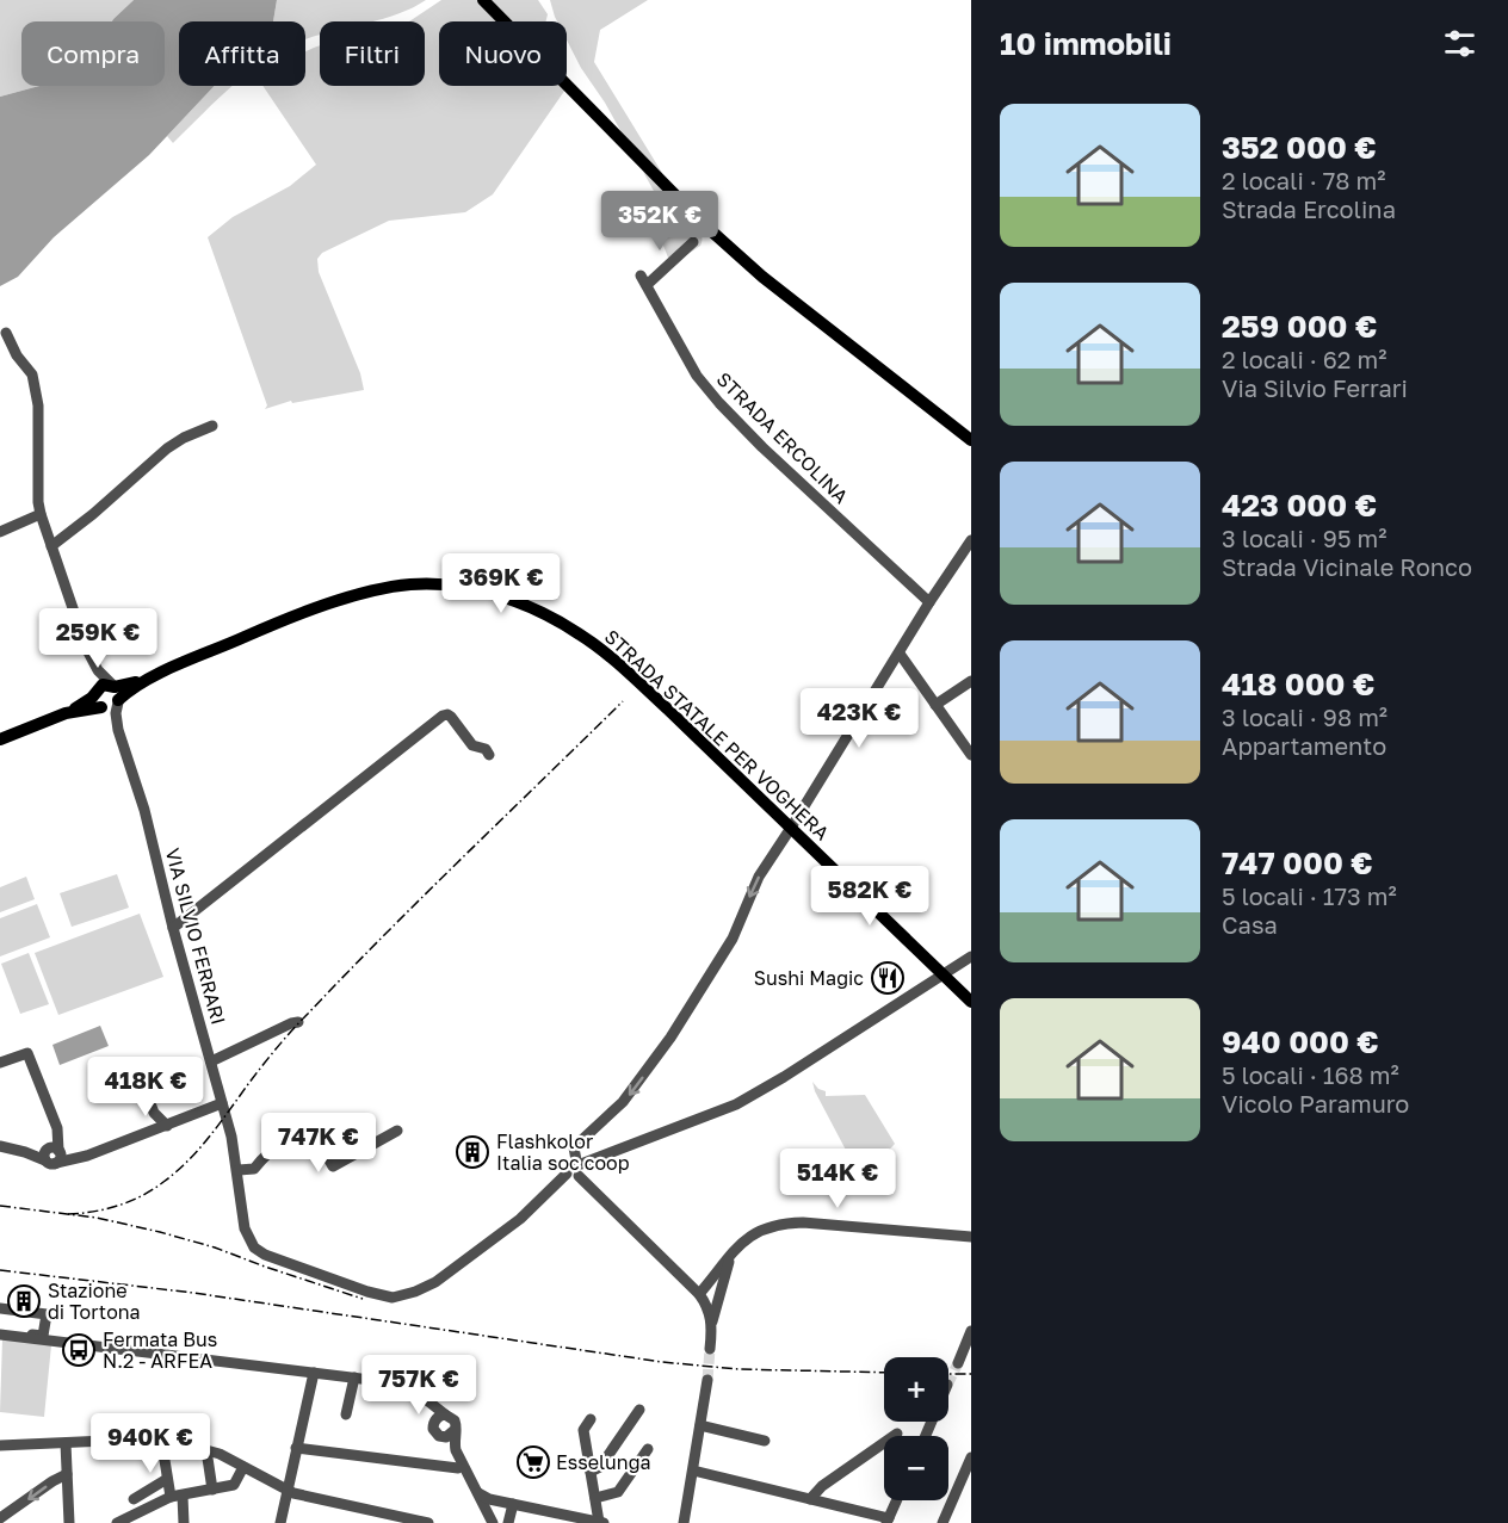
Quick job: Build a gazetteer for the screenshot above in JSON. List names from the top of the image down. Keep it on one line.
{"streets":{"main road":["STRADA STATALE PER VOGHERA"],"street":["STRADA ERCOLINA","VIA SILVIO FERRARI"]},"crossings":[["STRADA STATALE PER VOGHERA","VIA SILVIO FERRARI"]],"places":{"restaurant":["Sushi Magic"],"building":["Flashkolor Italia soc coop","Stazione di Tortona"],"bus stop":["Fermata Bus N.2 - ARFEA"],"supermarket":["Esselunga"]},"page":{"heading":"10 immobili","chip":["Compra","Affitta","Filtri","Nuovo"],"list":[{"name":"352 000 €","note":"2 locali · 78 m² · Strada Ercolina"},{"name":"259 000 €","note":"2 locali · 62 m² · Via Silvio Ferrari"},{"name":"423 000 €","note":"3 locali · 95 m² · Strada Vicinale Ronco"},{"name":"418 000 €","note":"3 locali · 98 m² · Appartamento"},{"name":"747 000 €","note":"5 locali · 173 m² · Casa"},{"name":"940 000 €","note":"5 locali · 168 m² · Vicolo Paramuro"}],"price":["352K €","369K €","259K €","423K €","582K €","418K €","747K €","514K €","757K €","940K €"],"map_buttons":["+","−"]}}
